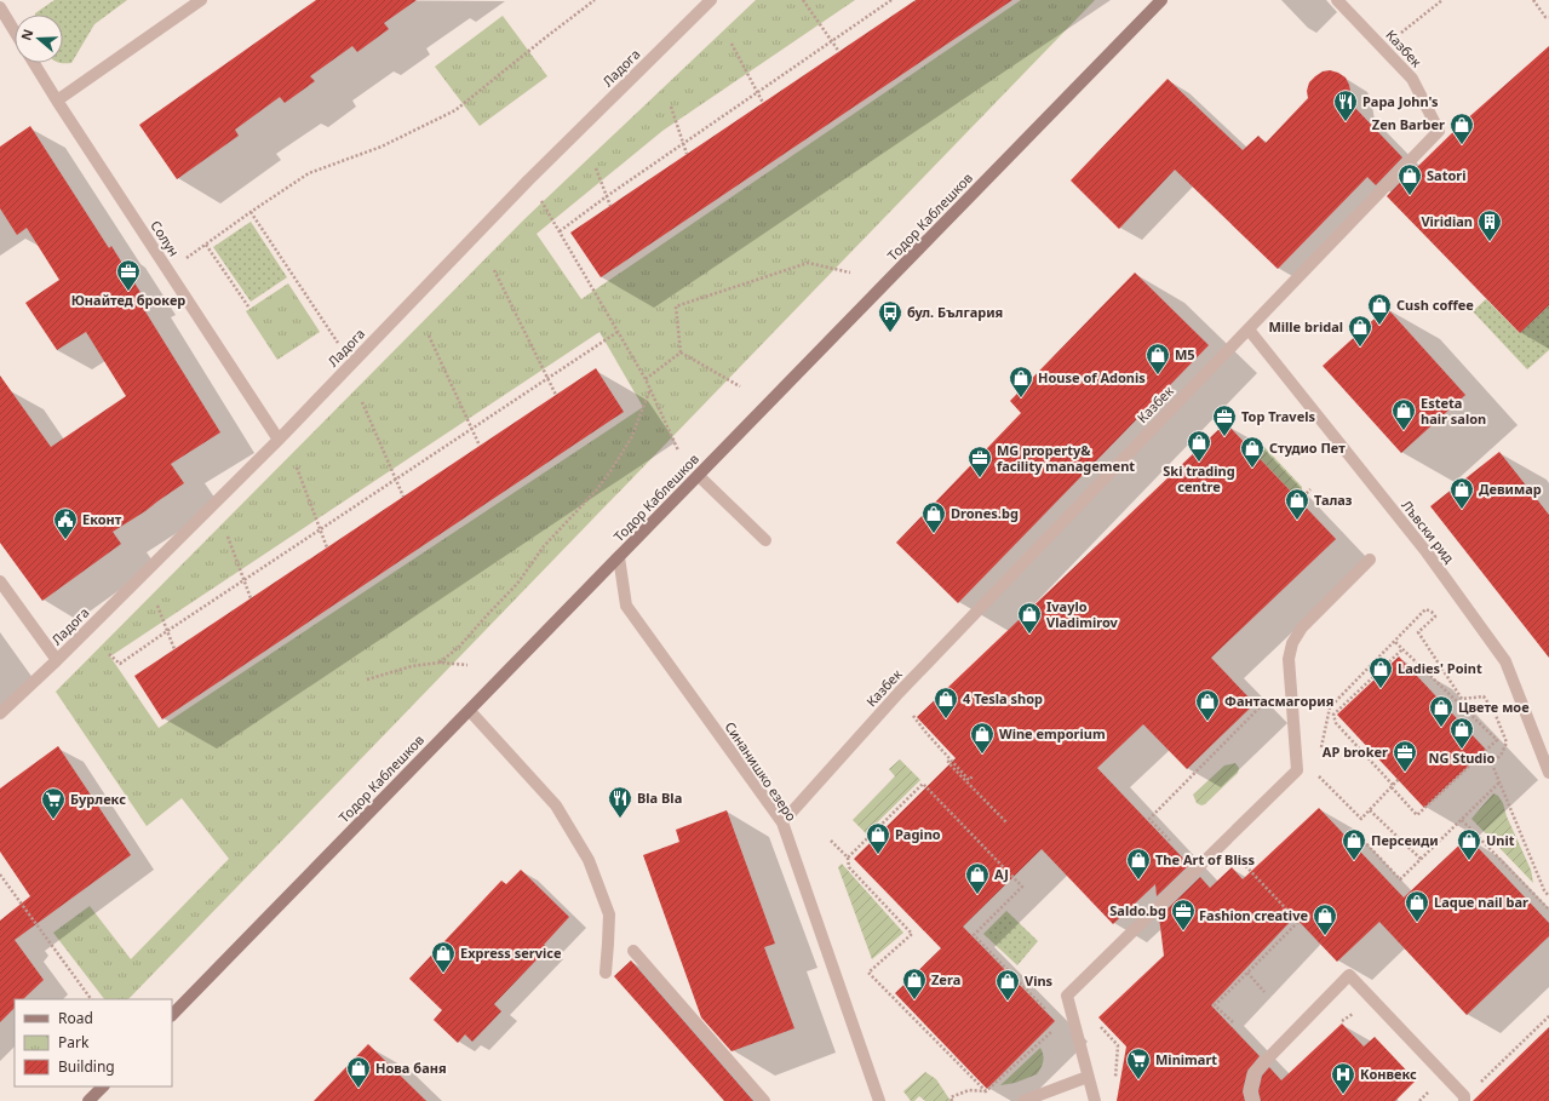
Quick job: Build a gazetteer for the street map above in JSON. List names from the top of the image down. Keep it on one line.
{"streets":{"main road":["Тодор Каблешков"],"street":["Казбек","Ладога","Солун","Лъвски рид","Синанишко езеро"]},"crossings":[["Казбек","Лъвски рид"],["Казбек","Синанишко езеро"],["Ладога","Солун"],["Тодор Каблешков","Синанишко езеро"]],"places":{"restaurant":["Papa John's","Bla Bla"],"shop":["Zen Barber","Satori","Cush coffee","Mille bridal","M5","House of Adonis","Esteta hair salon","Ski trading centre","Студио Пет","Девимар","Талаз","Drones.bg","Ivaylo Vladimirov","Ladies' Point","4 Tesla shop","Фантасмагория","Цвете мое","NG Studio","Wine emporium","Pagino","Персеиди","Unit","The Art of Bliss","AJ","Laque nail bar","Fashion creative","Express service","Zera","Vins","Нова баня"],"building":["Viridian"],"office":["Юнайтед брокер","Top Travels","MG property& facility management","AP broker","Saldo.bg"],"bus stop":["бул. България"],"public building":["Еконт"],"supermarket":["Бурлекс","Minimart"],"hospital":["Конвекс"]},"legend":["Road","Park","Building"],"north":"left"}
